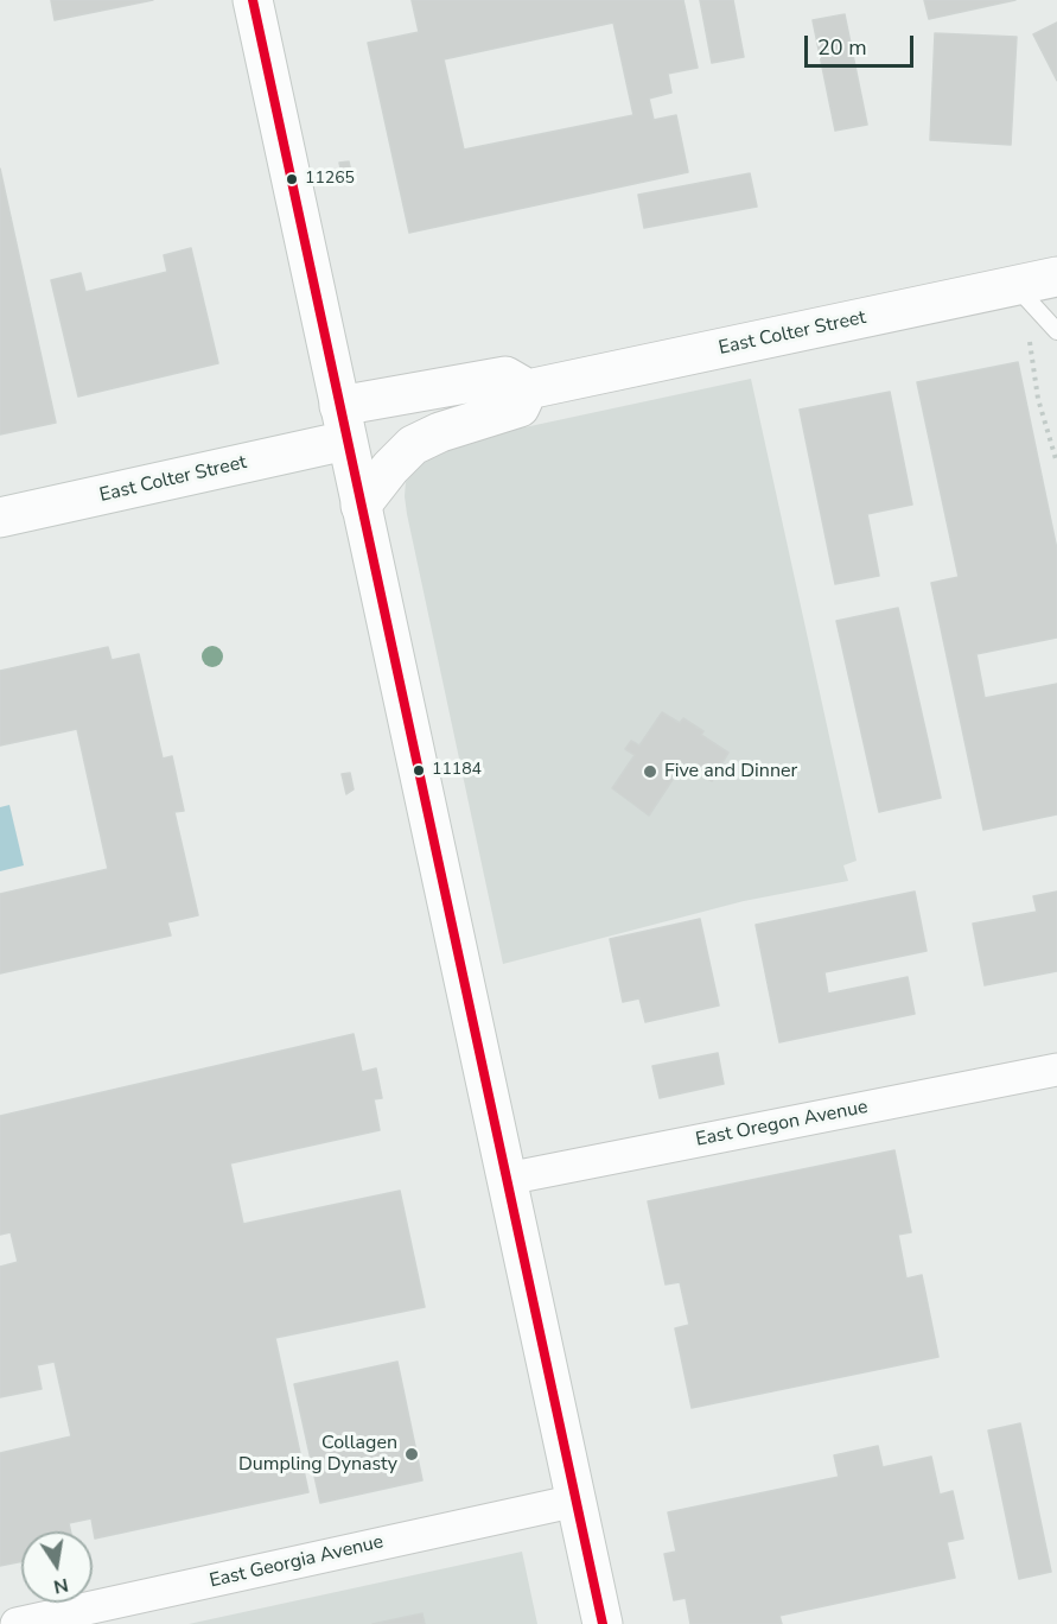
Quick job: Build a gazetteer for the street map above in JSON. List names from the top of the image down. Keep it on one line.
{"streets":{"main road":["East Colter Street"],"street":["East Oregon Avenue","East Georgia Avenue"]},"places":["11265","11184","Five and Dinner","Collagen Dumpling Dynasty"],"scale_bar":"20 m","north":"bottom"}
